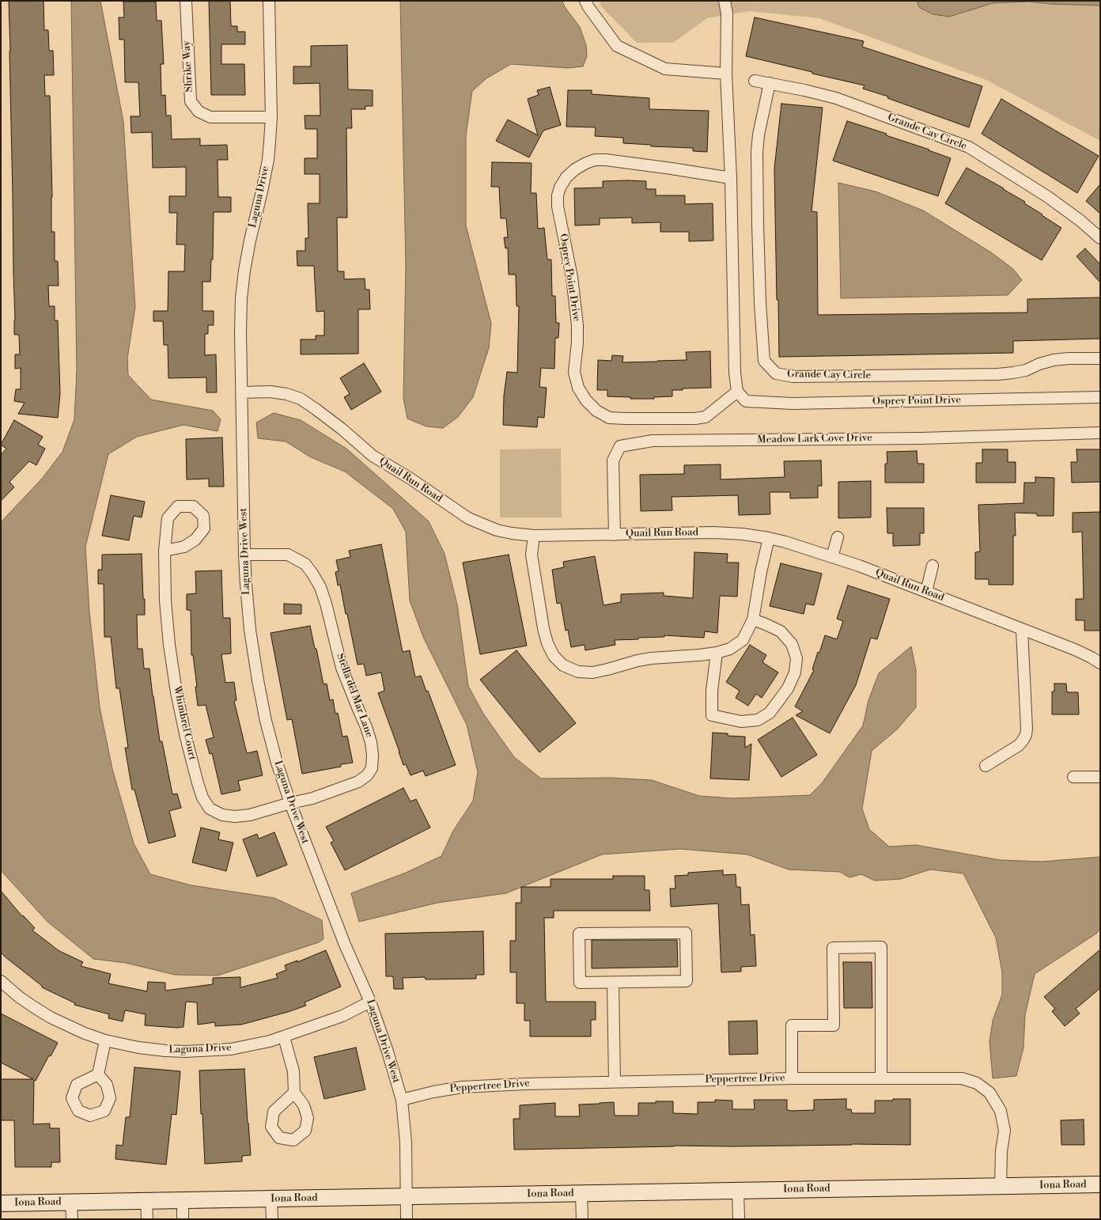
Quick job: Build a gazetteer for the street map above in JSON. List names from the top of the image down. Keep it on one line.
{"streets":{"street":["Shrike Way","Grande Cay Circle","Laguna Drive","Osprey Point Drive","Meadow Lark Cove Drive","Quail Run Road","Laguna Drive West","Stella del Mar Lane","Whimbrel Court","Peppertree Drive","Iona Road"]},"crossings":[["Shrike Way","Laguna Drive"],["Laguna Drive","Quail Run Road"],["Laguna Drive","Laguna Drive West"],["Meadow Lark Cove Drive","Quail Run Road"],["Quail Run Road","Laguna Drive West"],["Laguna Drive West","Stella del Mar Lane"],["Laguna Drive West","Whimbrel Court"],["Laguna Drive West","Peppertree Drive"],["Laguna Drive West","Iona Road"],["Stella del Mar Lane","Whimbrel Court"],["Peppertree Drive","Iona Road"]]}
